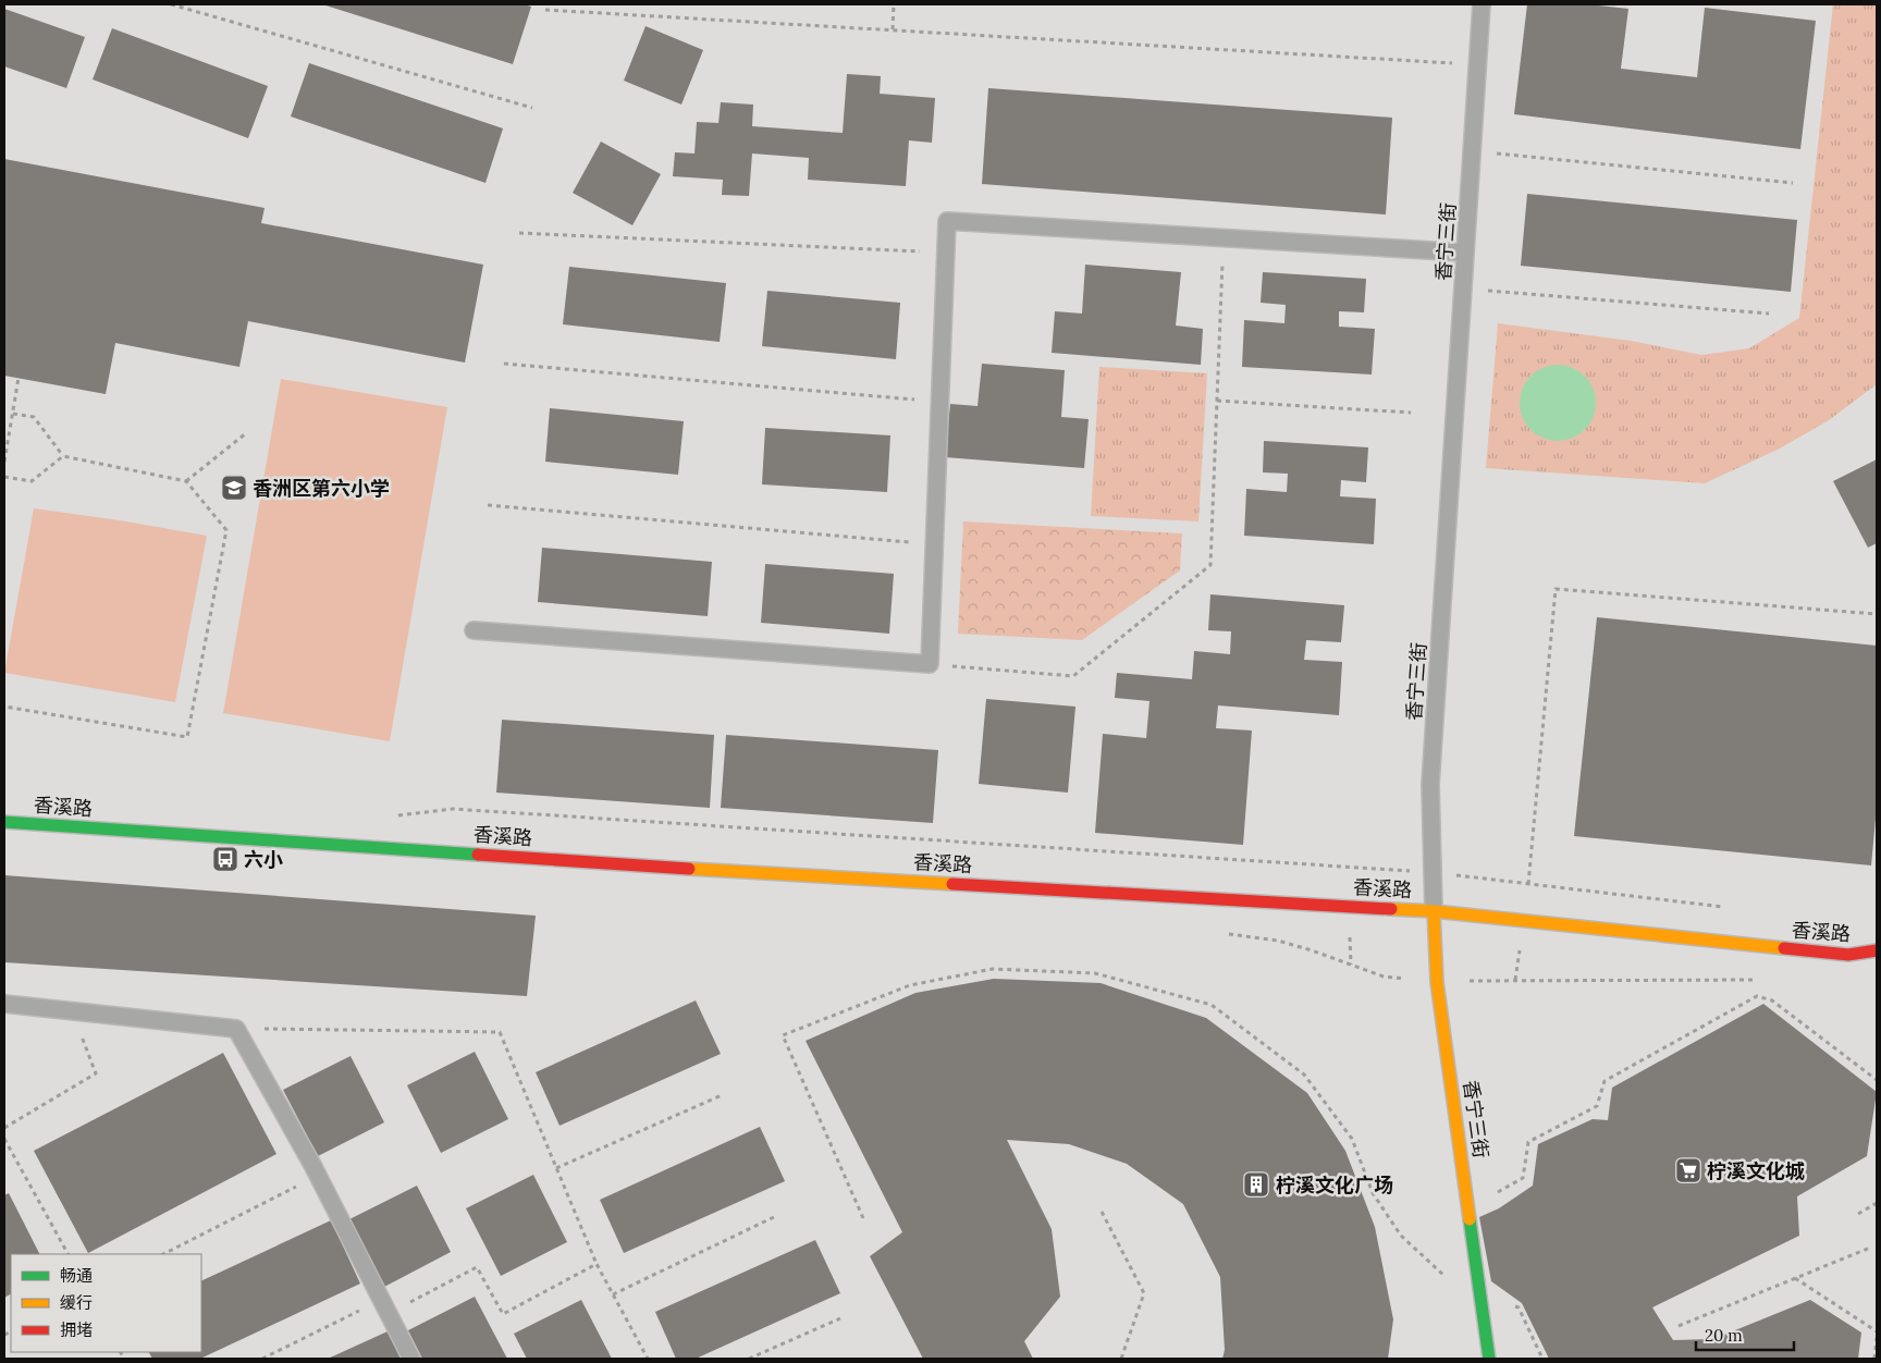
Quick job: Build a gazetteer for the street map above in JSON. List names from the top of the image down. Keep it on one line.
{"streets":{"street":["香宁三街","香溪路"]},"crossings":[["香宁三街","香溪路"]],"places":{"school or university":["香洲区第六小学"],"bus stop":["六小"],"supermarket":["柠溪文化城"],"building":["柠溪文化广场"]},"legend":["畅通","缓行","拥堵"],"scale_bar":"20 m"}
